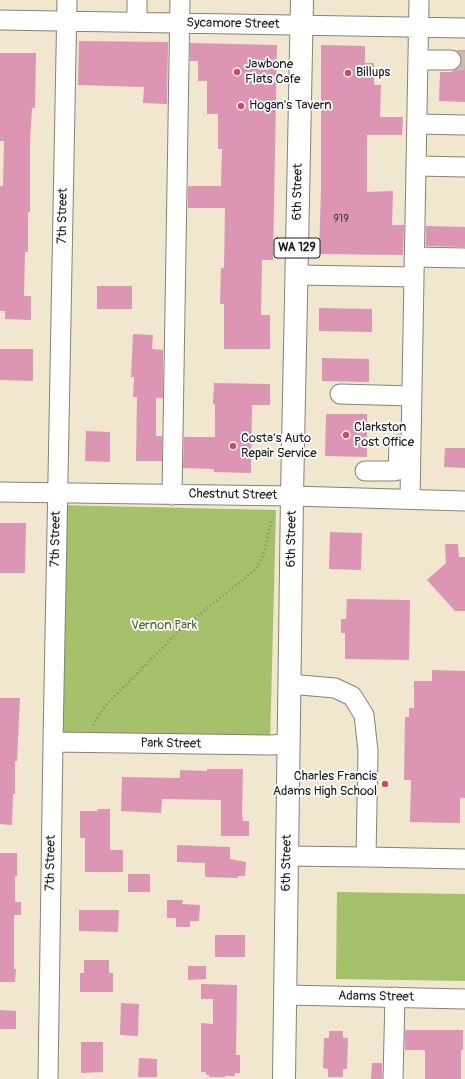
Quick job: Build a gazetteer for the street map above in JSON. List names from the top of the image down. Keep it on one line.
{"streets":{"main road":["6th Street","WA 129"],"street":["Sycamore Street","7th Street","Chestnut Street","Park Street","Adams Street"]},"crossings":[["Sycamore Street","6th Street"],["Sycamore Street","7th Street"],["6th Street","Chestnut Street"],["6th Street","Park Street"],["6th Street","Adams Street"],["7th Street","Chestnut Street"],["7th Street","Park Street"]],"parks":["Vernon Park"],"places":["Jawbone Flats Cafe","Billups","Hogan's Tavern","Clarkston Post Office","Costa's Auto Repair Service","Charles Francis Adams High School"],"house_numbers":["919"]}
